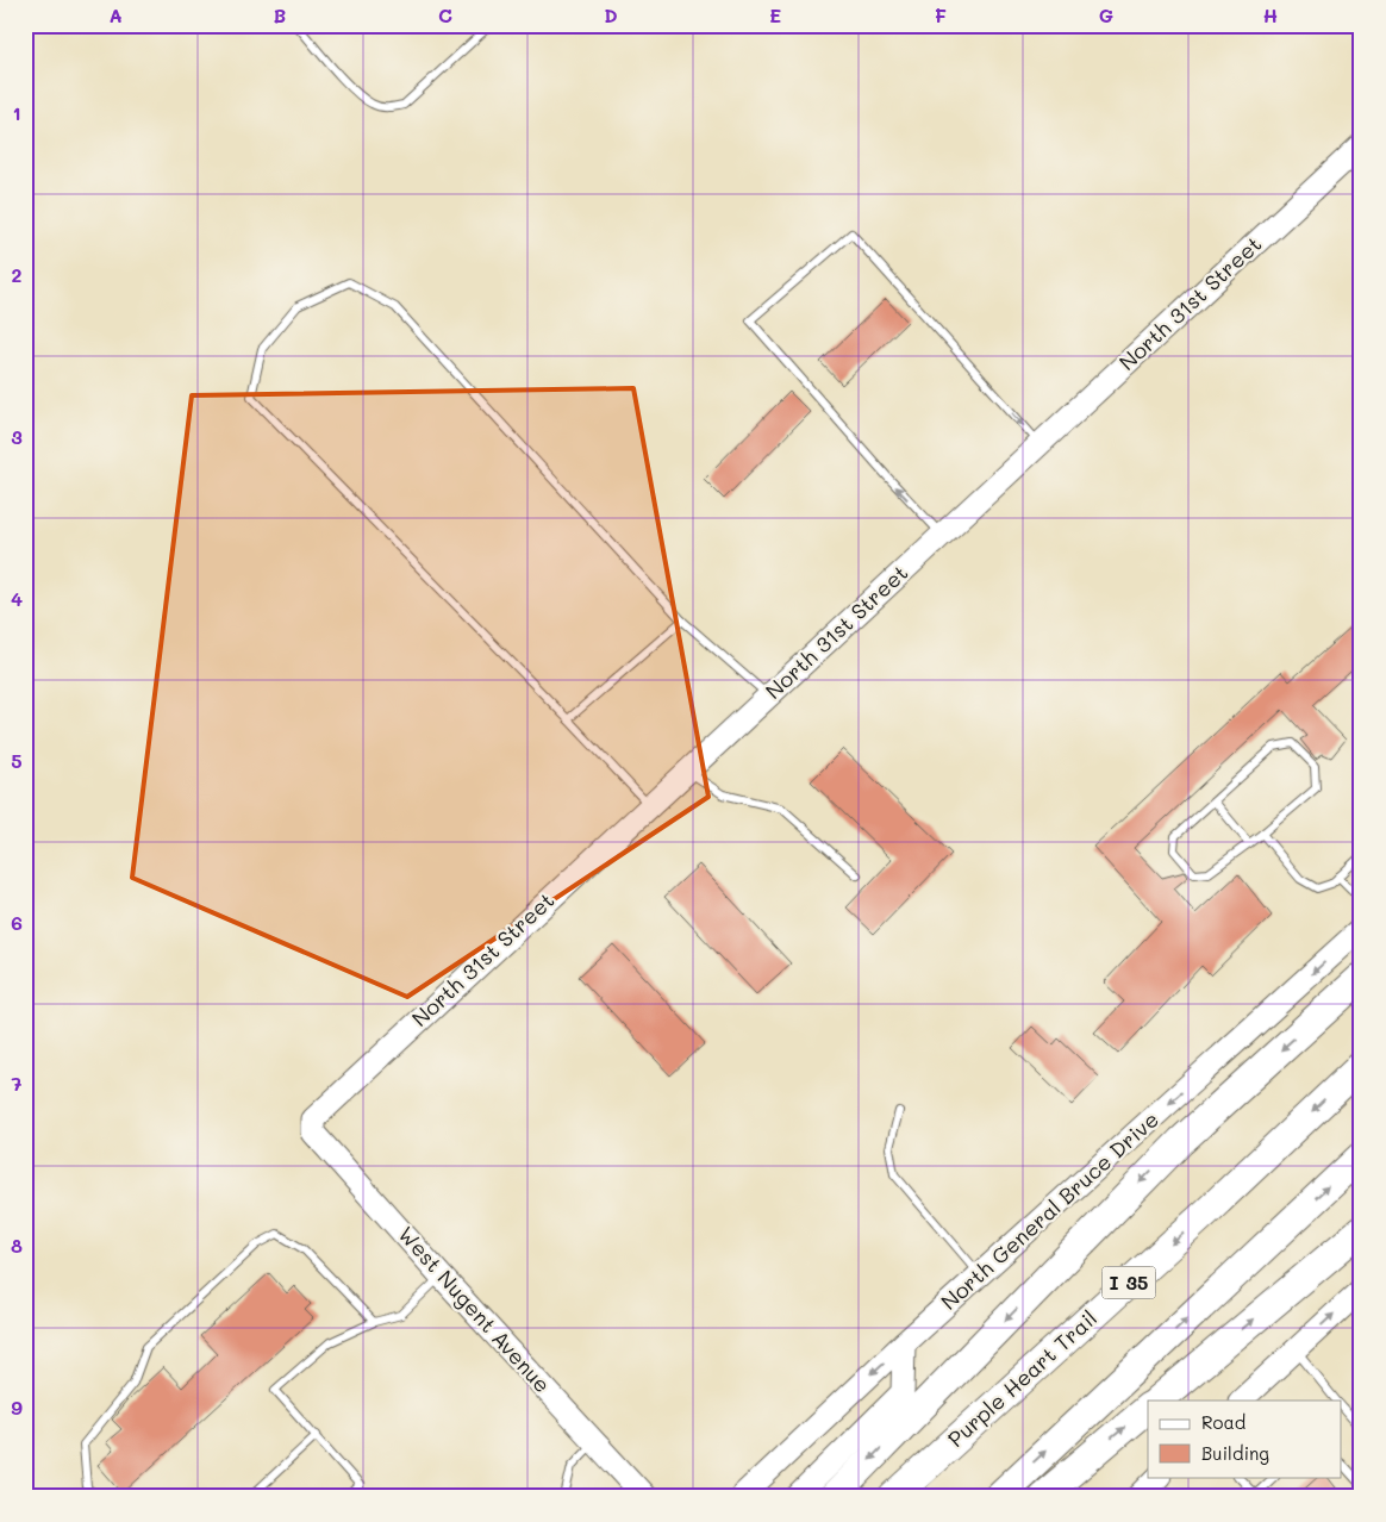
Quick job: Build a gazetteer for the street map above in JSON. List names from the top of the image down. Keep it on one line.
{"streets":{"highway":["I 35","Purple Heart Trail"],"street":["North 31st Street","North General Bruce Drive","West Nugent Avenue"]},"crossings":[["North 31st Street","West Nugent Avenue"]],"one_way":["North General Bruce Drive"],"legend":["Road","Building"],"grid":{"columns":["A","B","C","D","E","F","G","H"],"rows":["1","2","3","4","5","6","7","8","9"]}}
